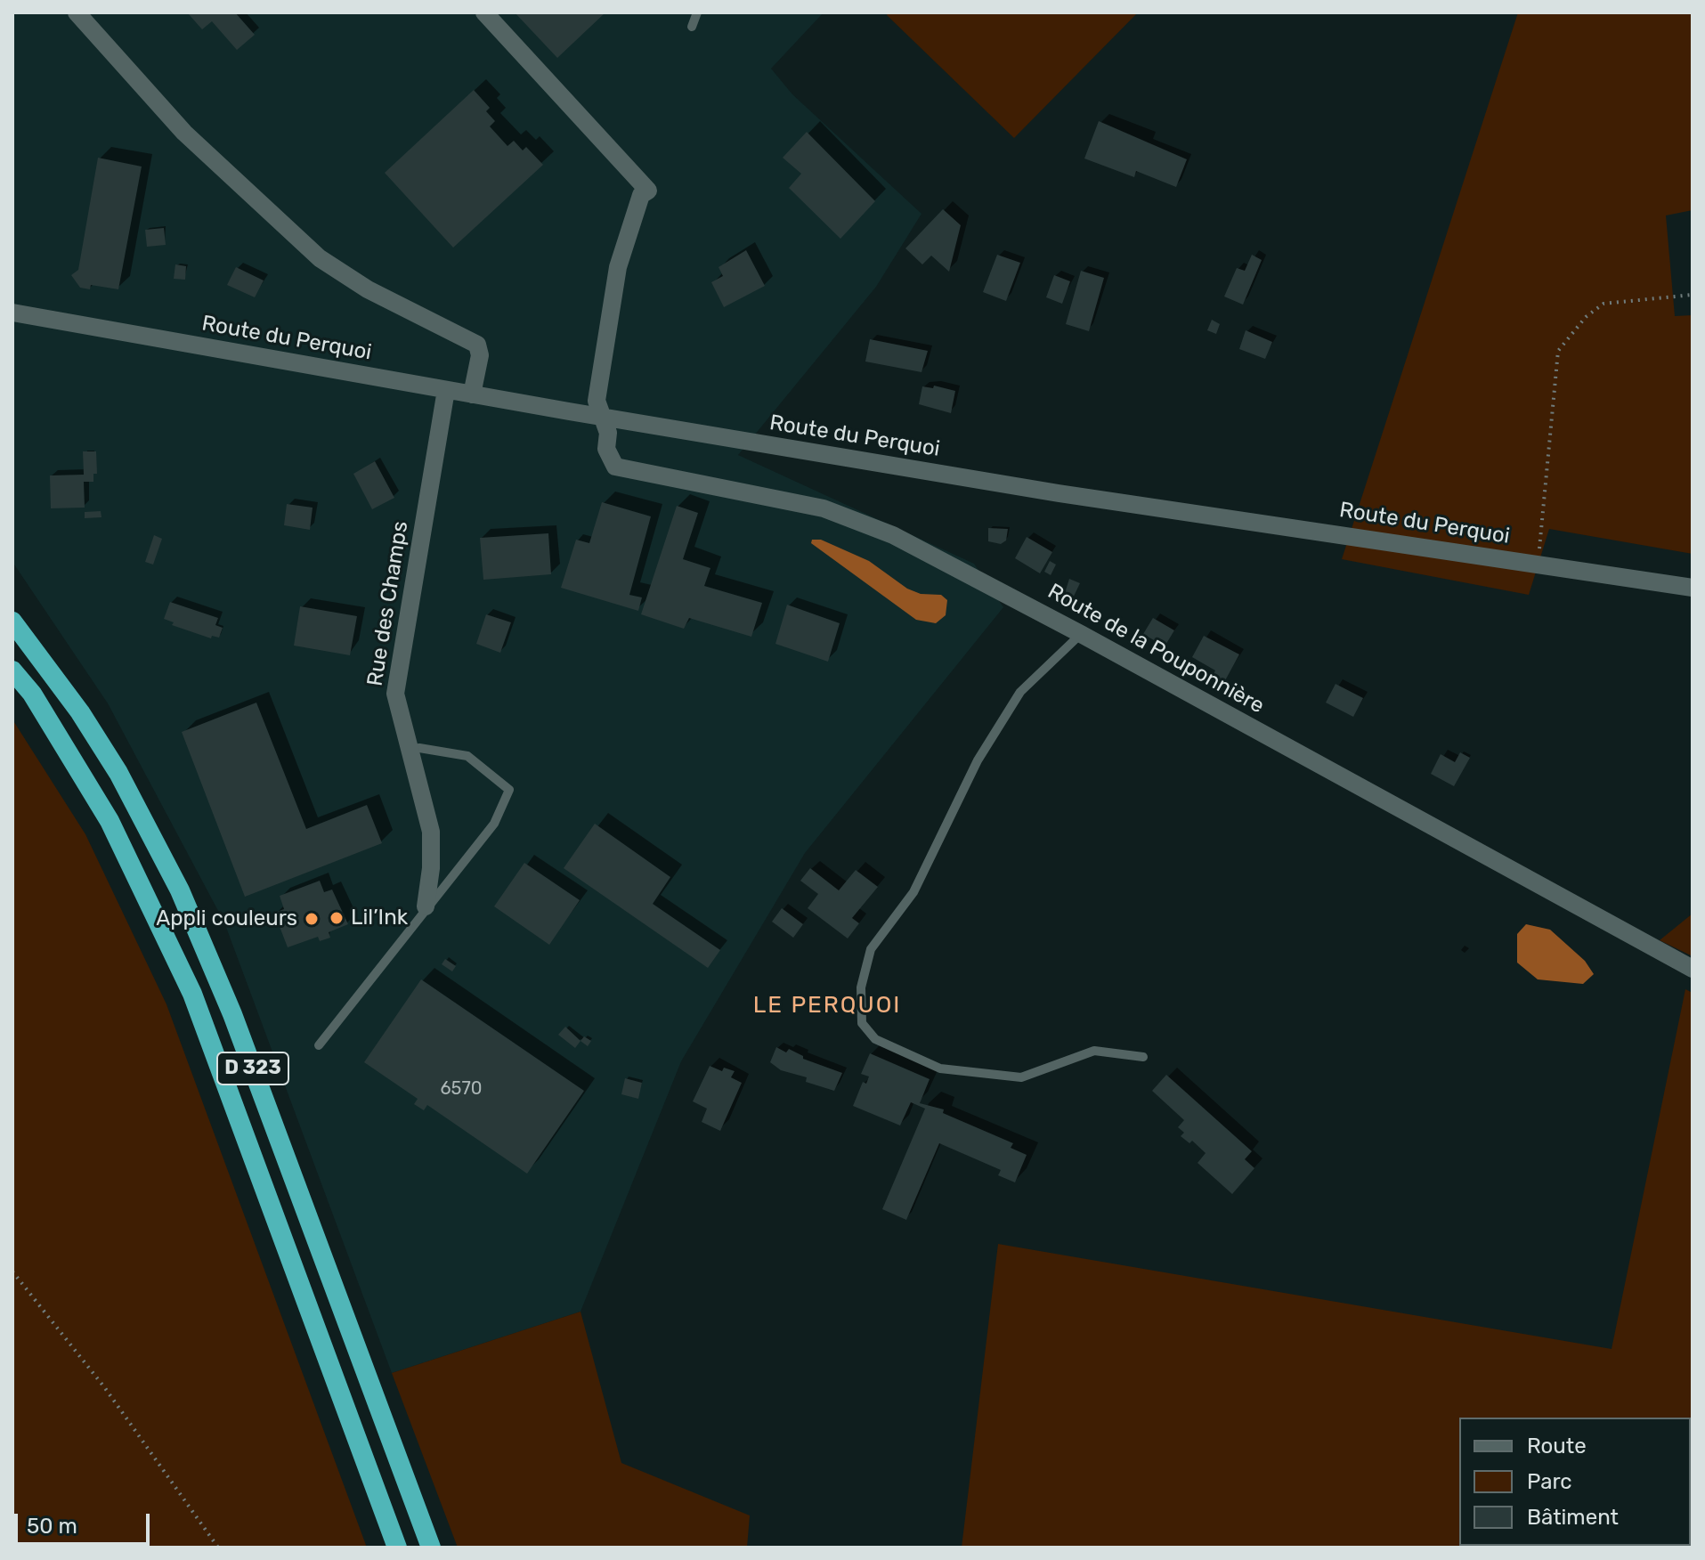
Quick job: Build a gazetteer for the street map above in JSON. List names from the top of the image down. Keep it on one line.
{"streets":{"highway":["D 323"],"street":["Route du Perquoi","Rue des Champs","Route de la Pouponnière"]},"crossings":[["Route du Perquoi","Rue des Champs"],["Route du Perquoi","Route de la Pouponnière"]],"districts":["LE PERQUOI"],"places":["Lil’Ink","Appli couleurs"],"house_numbers":["6570"],"legend":["Route","Parc","Bâtiment"],"scale_bar":"50 m"}
